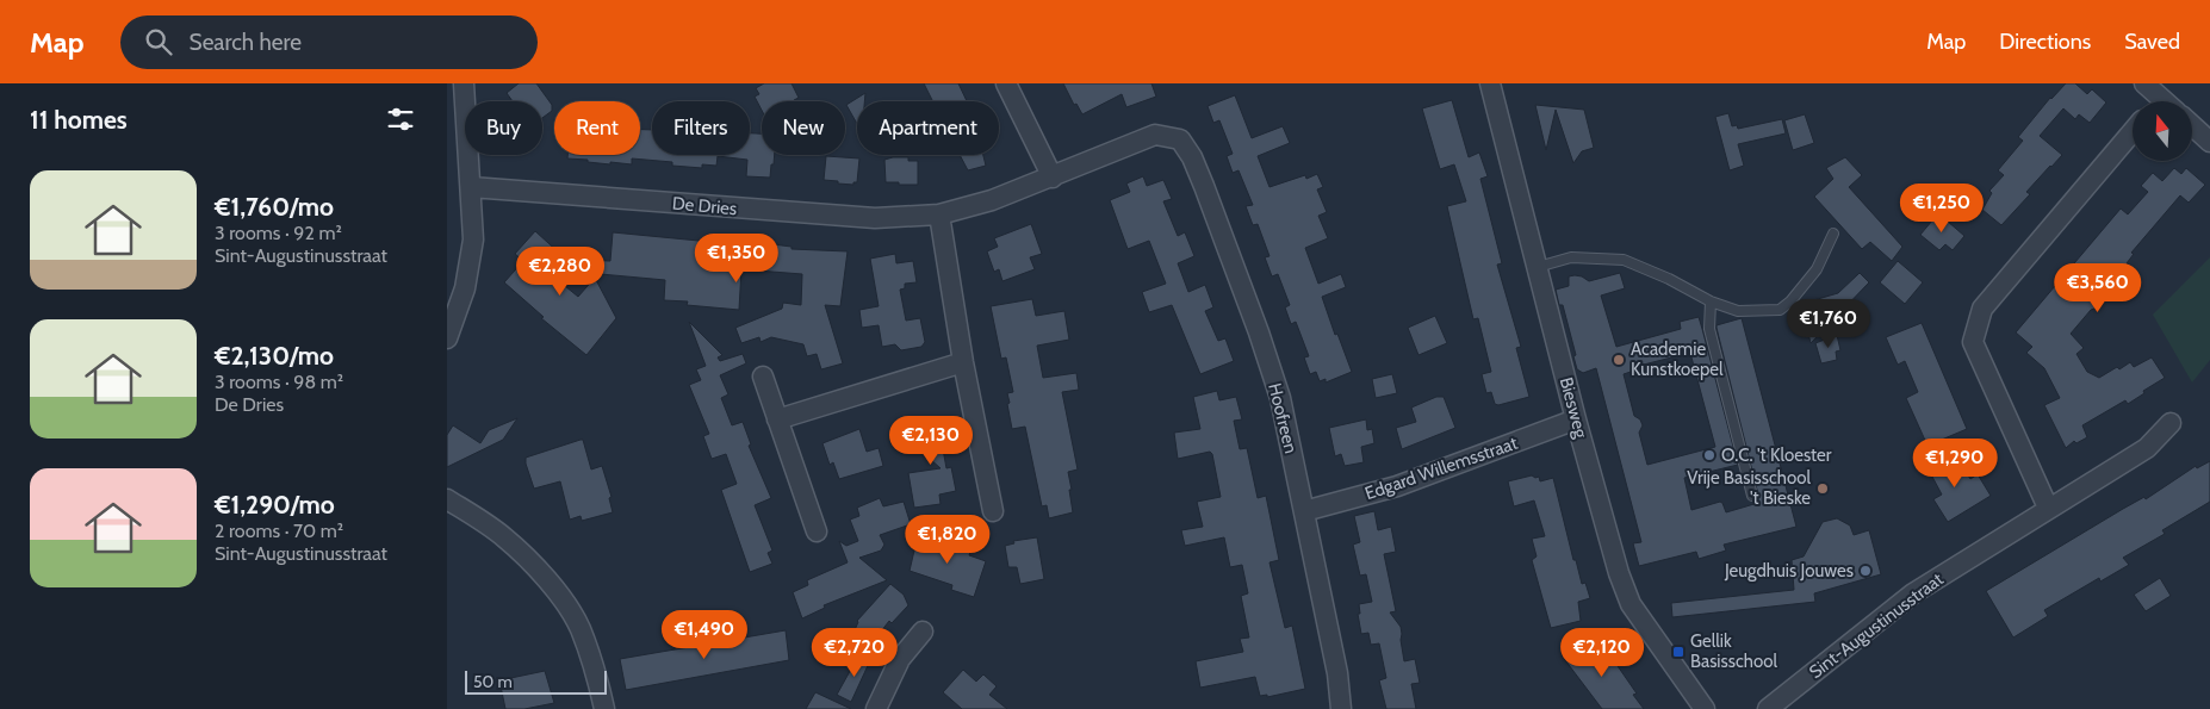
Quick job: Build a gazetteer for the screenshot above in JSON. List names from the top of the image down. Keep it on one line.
{"streets":{"street":["De Dries","Biesweg","Hoofreen","Edgard Willemsstraat","Sint-Augustinusstraat"]},"crossings":[["De Dries","Hoofreen"],["Biesweg","Edgard Willemsstraat"],["Hoofreen","Edgard Willemsstraat"]],"places":{"other":["Academie Kunstkoepel","O.C. 't Kloester","Vrije Basisschool 't Bieske","Jeugdhuis Jouwes"],"transit":["Gellik Basisschool"]},"scale_bar":"50 m","north":"top","page":{"header":"Map","search":"Search here","nav":["Map","Directions","Saved"],"heading":"11 homes","chip":["Buy","Rent","Filters","New","Apartment"],"list":[{"name":"€1,760/mo","note":"3 rooms · 92 m² · Sint-Augustinusstraat"},{"name":"€2,130/mo","note":"3 rooms · 98 m² · De Dries"},{"name":"€1,290/mo","note":"2 rooms · 70 m² · Sint-Augustinusstraat"}],"price":["€1,250","€1,350","€2,280","€3,560","€1,760","€2,130","€1,290","€1,820","€1,490","€2,720","€2,120"],"scale":"50 m"}}
